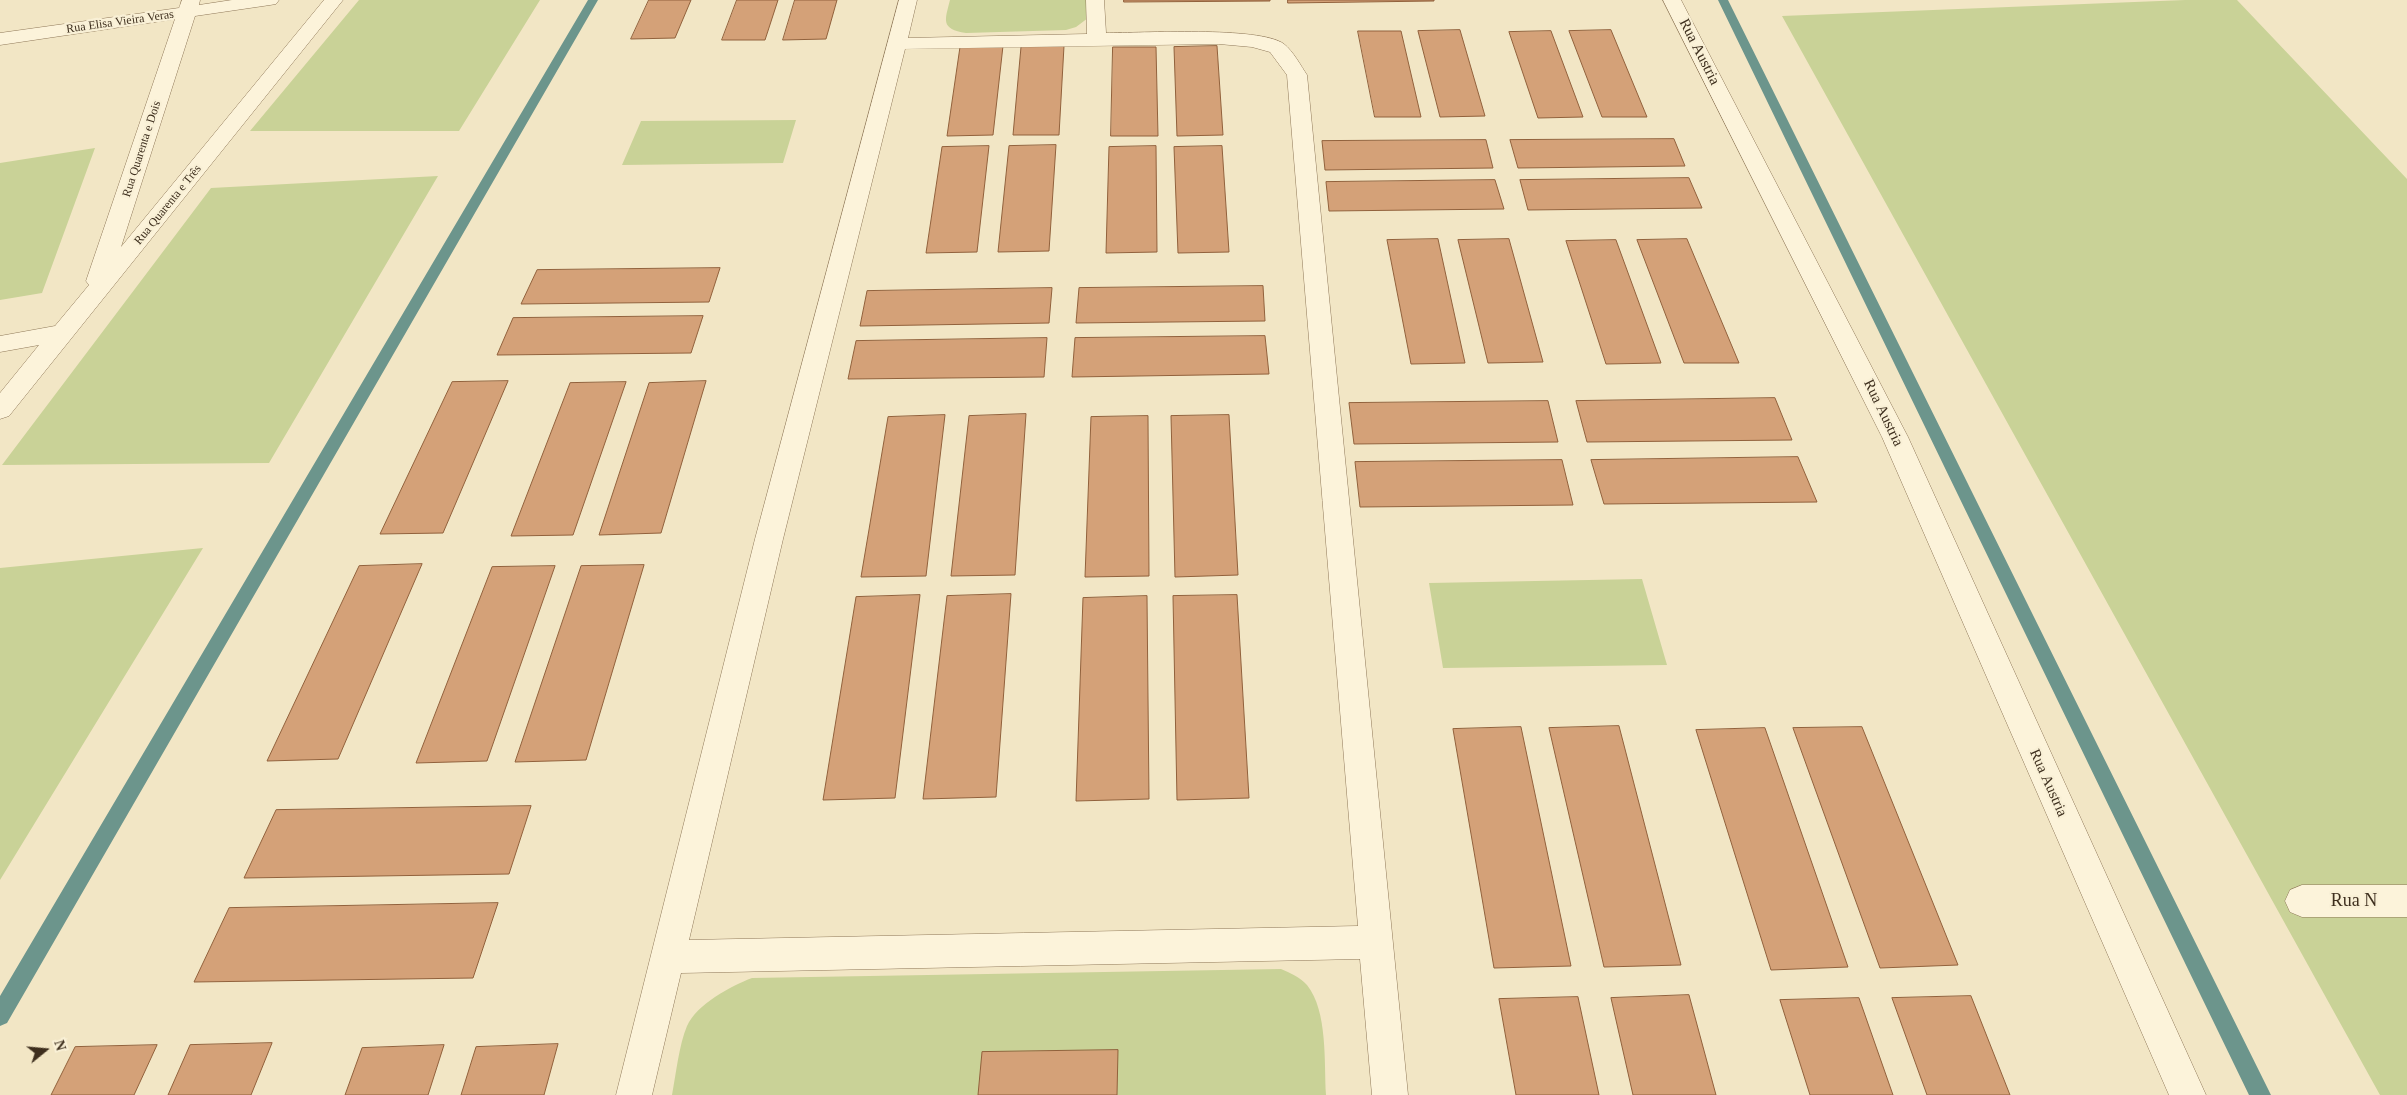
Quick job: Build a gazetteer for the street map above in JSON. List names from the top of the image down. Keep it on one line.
{"streets":{"street":["Rua Elisa Vieira Veras","Rua Austria","Rua Quarenta e Dois","Rua Quarenta e Três","Rua N"]},"crossings":[["Rua Elisa Vieira Veras","Rua Quarenta e Dois"],["Rua Quarenta e Dois","Rua Quarenta e Três"]],"north":"right"}
